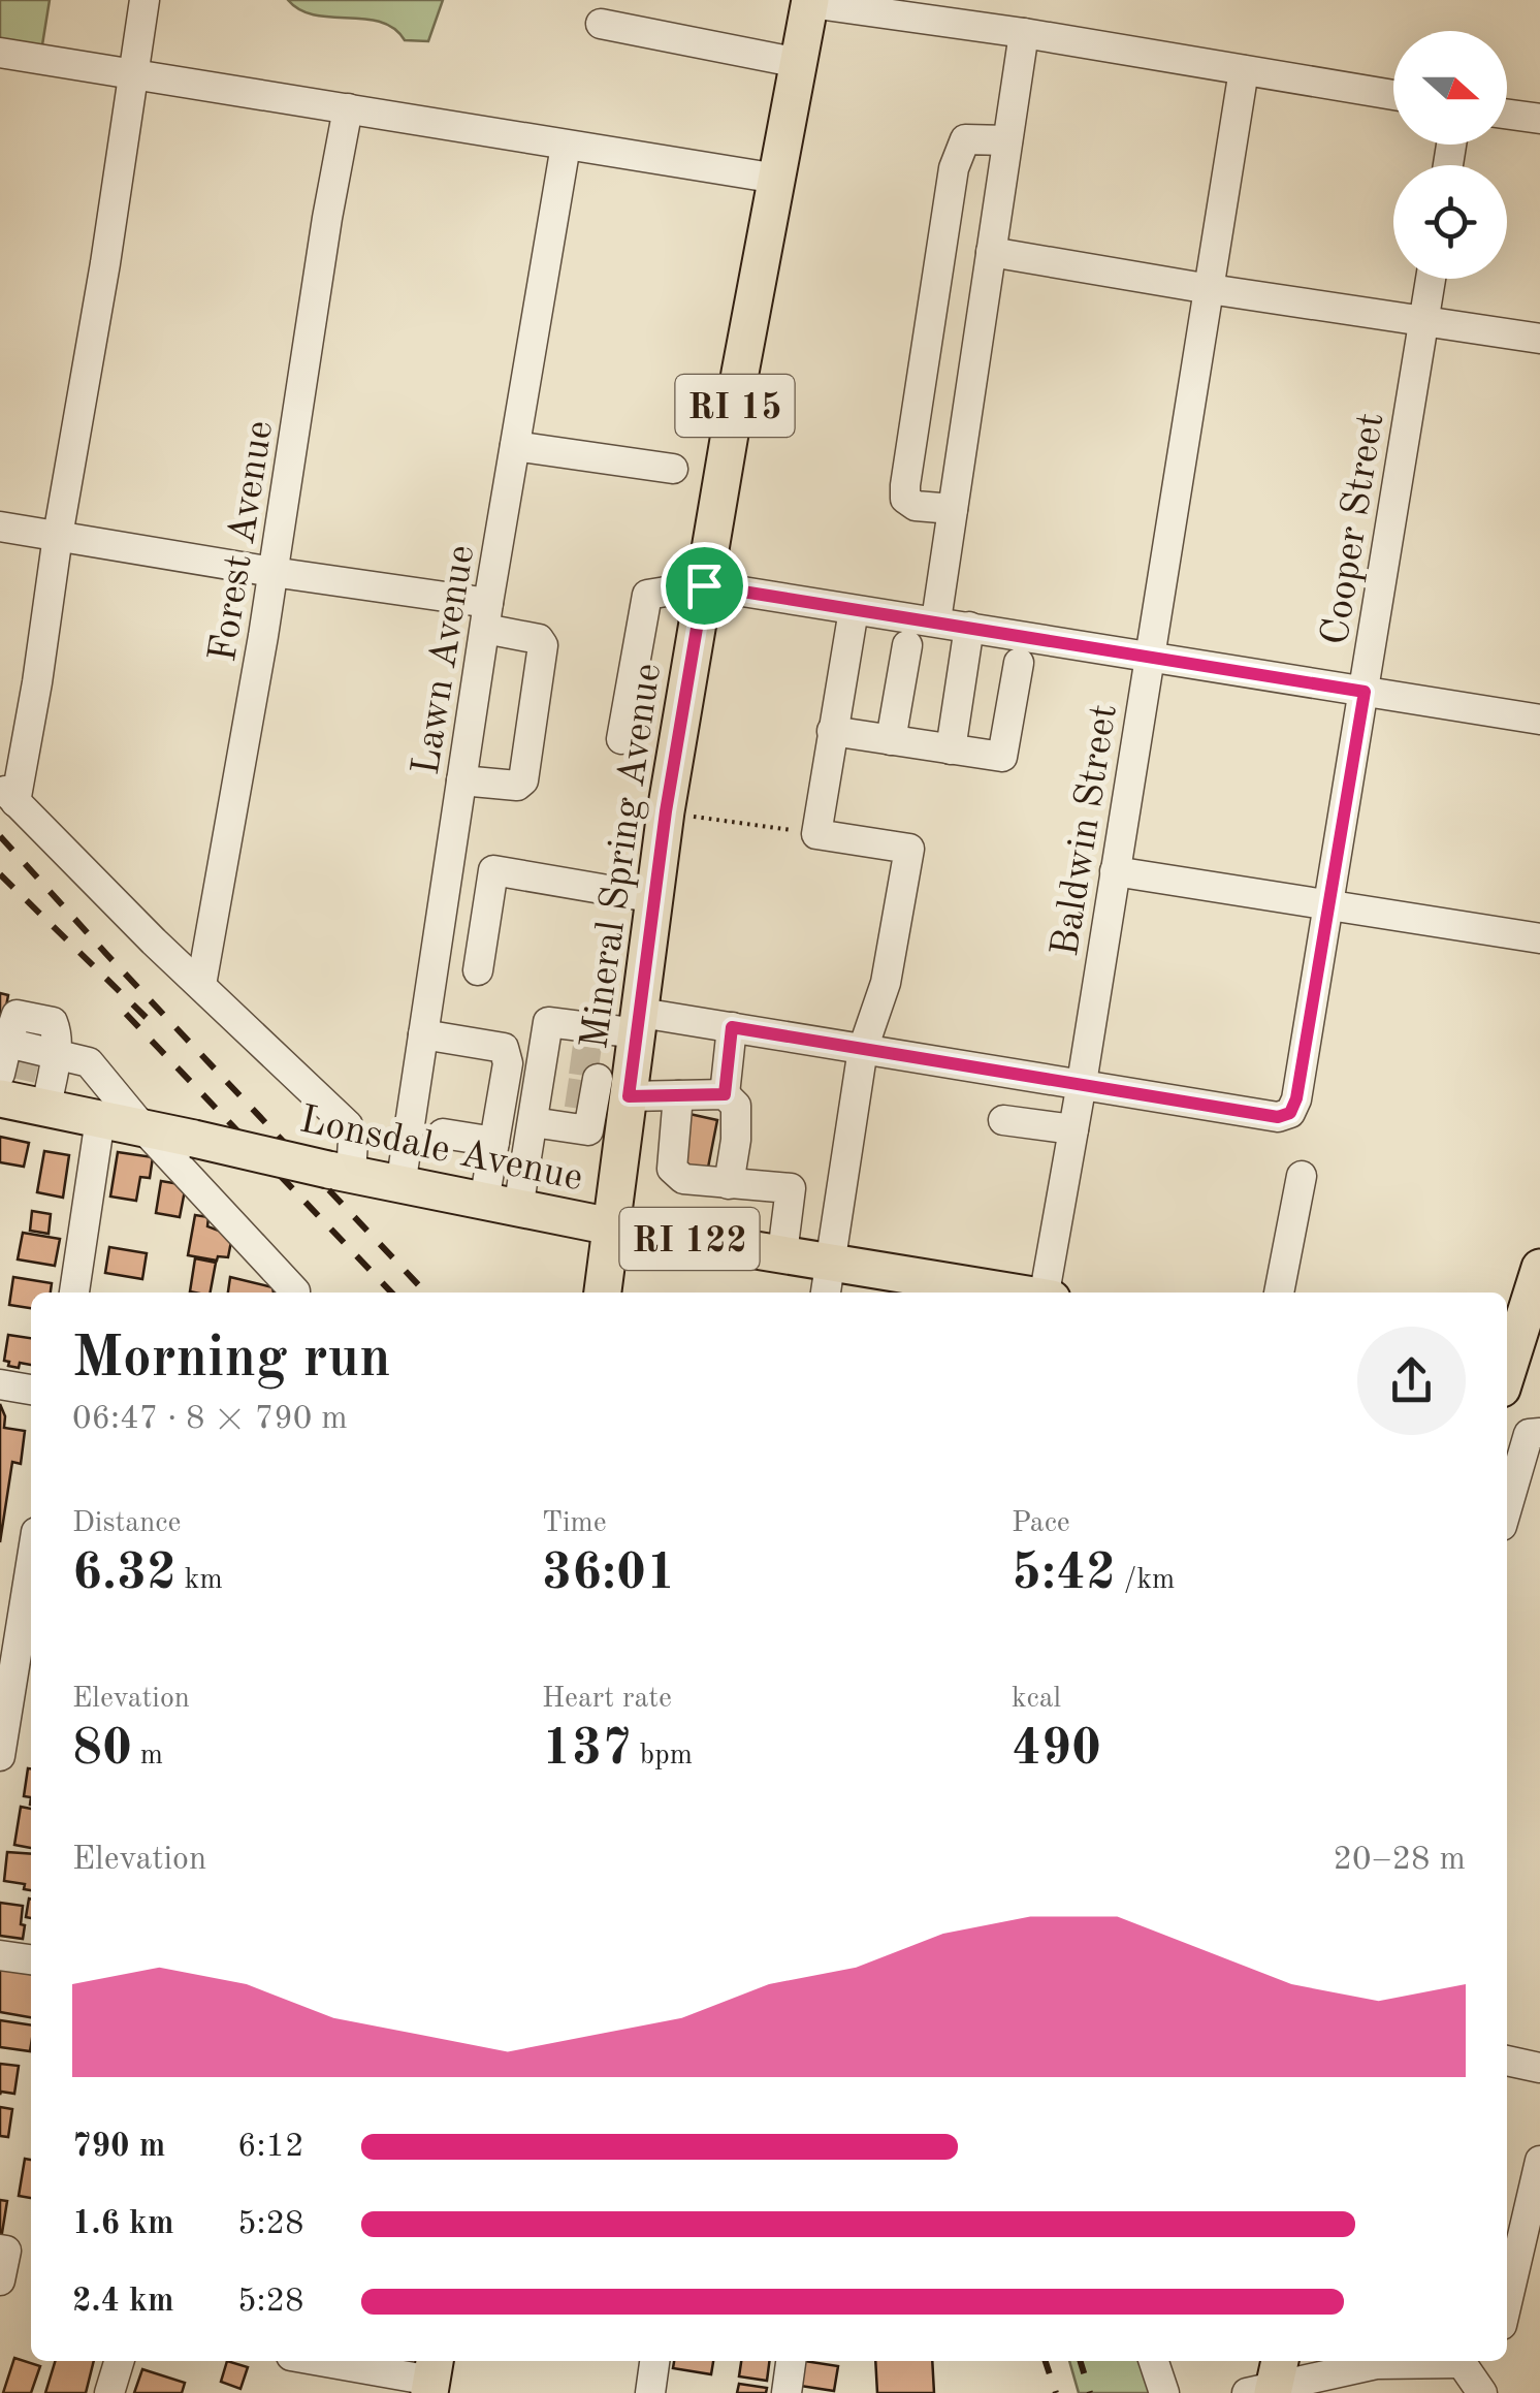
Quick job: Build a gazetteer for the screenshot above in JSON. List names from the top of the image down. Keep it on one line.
{"streets":{"main road":["RI 15","Mineral Spring Avenue","Lonsdale Avenue","RI 122"],"street":["Cooper Street","Forest Avenue","Lawn Avenue","Baldwin Street"]},"crossings":[["Cooper Street","Baldwin Street"],["Lawn Avenue","Lonsdale Avenue"],["Mineral Spring Avenue","Lonsdale Avenue"]],"north":"right","page":{"heading":["Morning run","06:47 · 8 × 790 m"],"stats":[["Distance","6.32 km"],["Time","36:01"],["Pace","5:42 /km"],["Elevation","80 m"],["Heart rate","137 bpm"],["kcal","490"]],"chart":["Elevation","20–28 m"],"list":[{"name":"790 m","note":"6:12"},{"name":"1.6 km","note":"5:28"},{"name":"2.4 km","note":"5:28"}]}}
